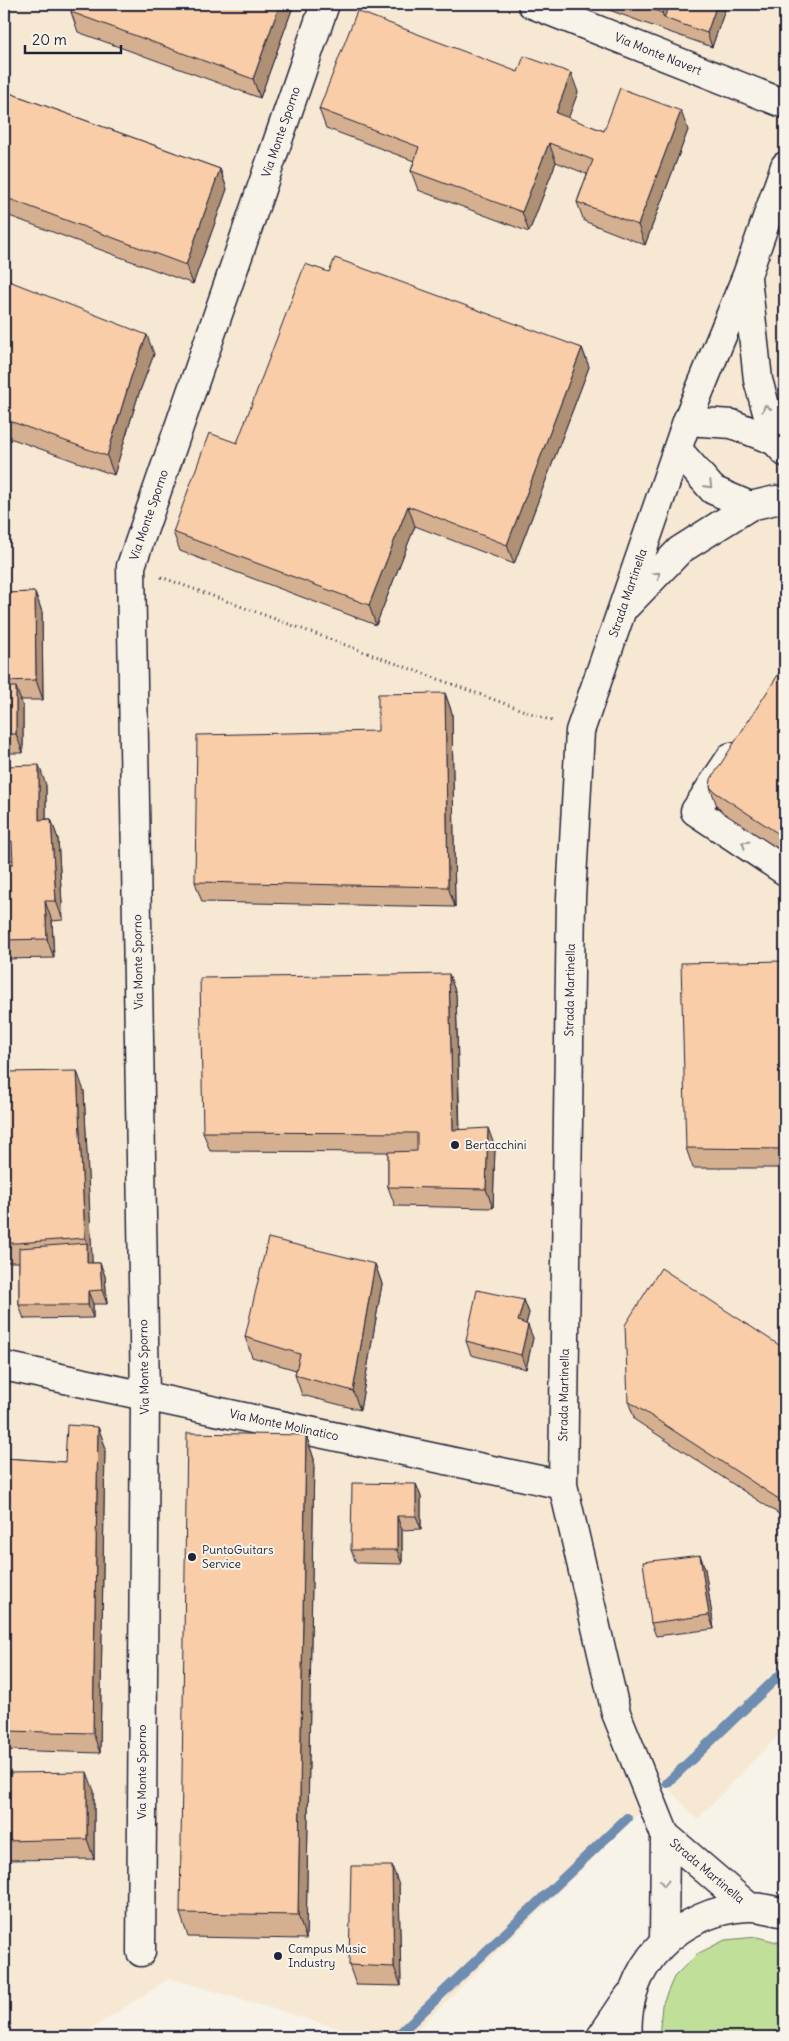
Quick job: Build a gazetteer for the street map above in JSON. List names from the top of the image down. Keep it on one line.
{"streets":{"street":["Via Monte Navert","Via Monte Sporno","Strada Martinella","Via Monte Molinatico"]},"crossings":[["Via Monte Sporno","Via Monte Molinatico"],["Strada Martinella","Via Monte Molinatico"]],"places":["Bertacchini","PuntoGuitars Service","Campus Music Industry"],"scale_bar":"20 m"}
